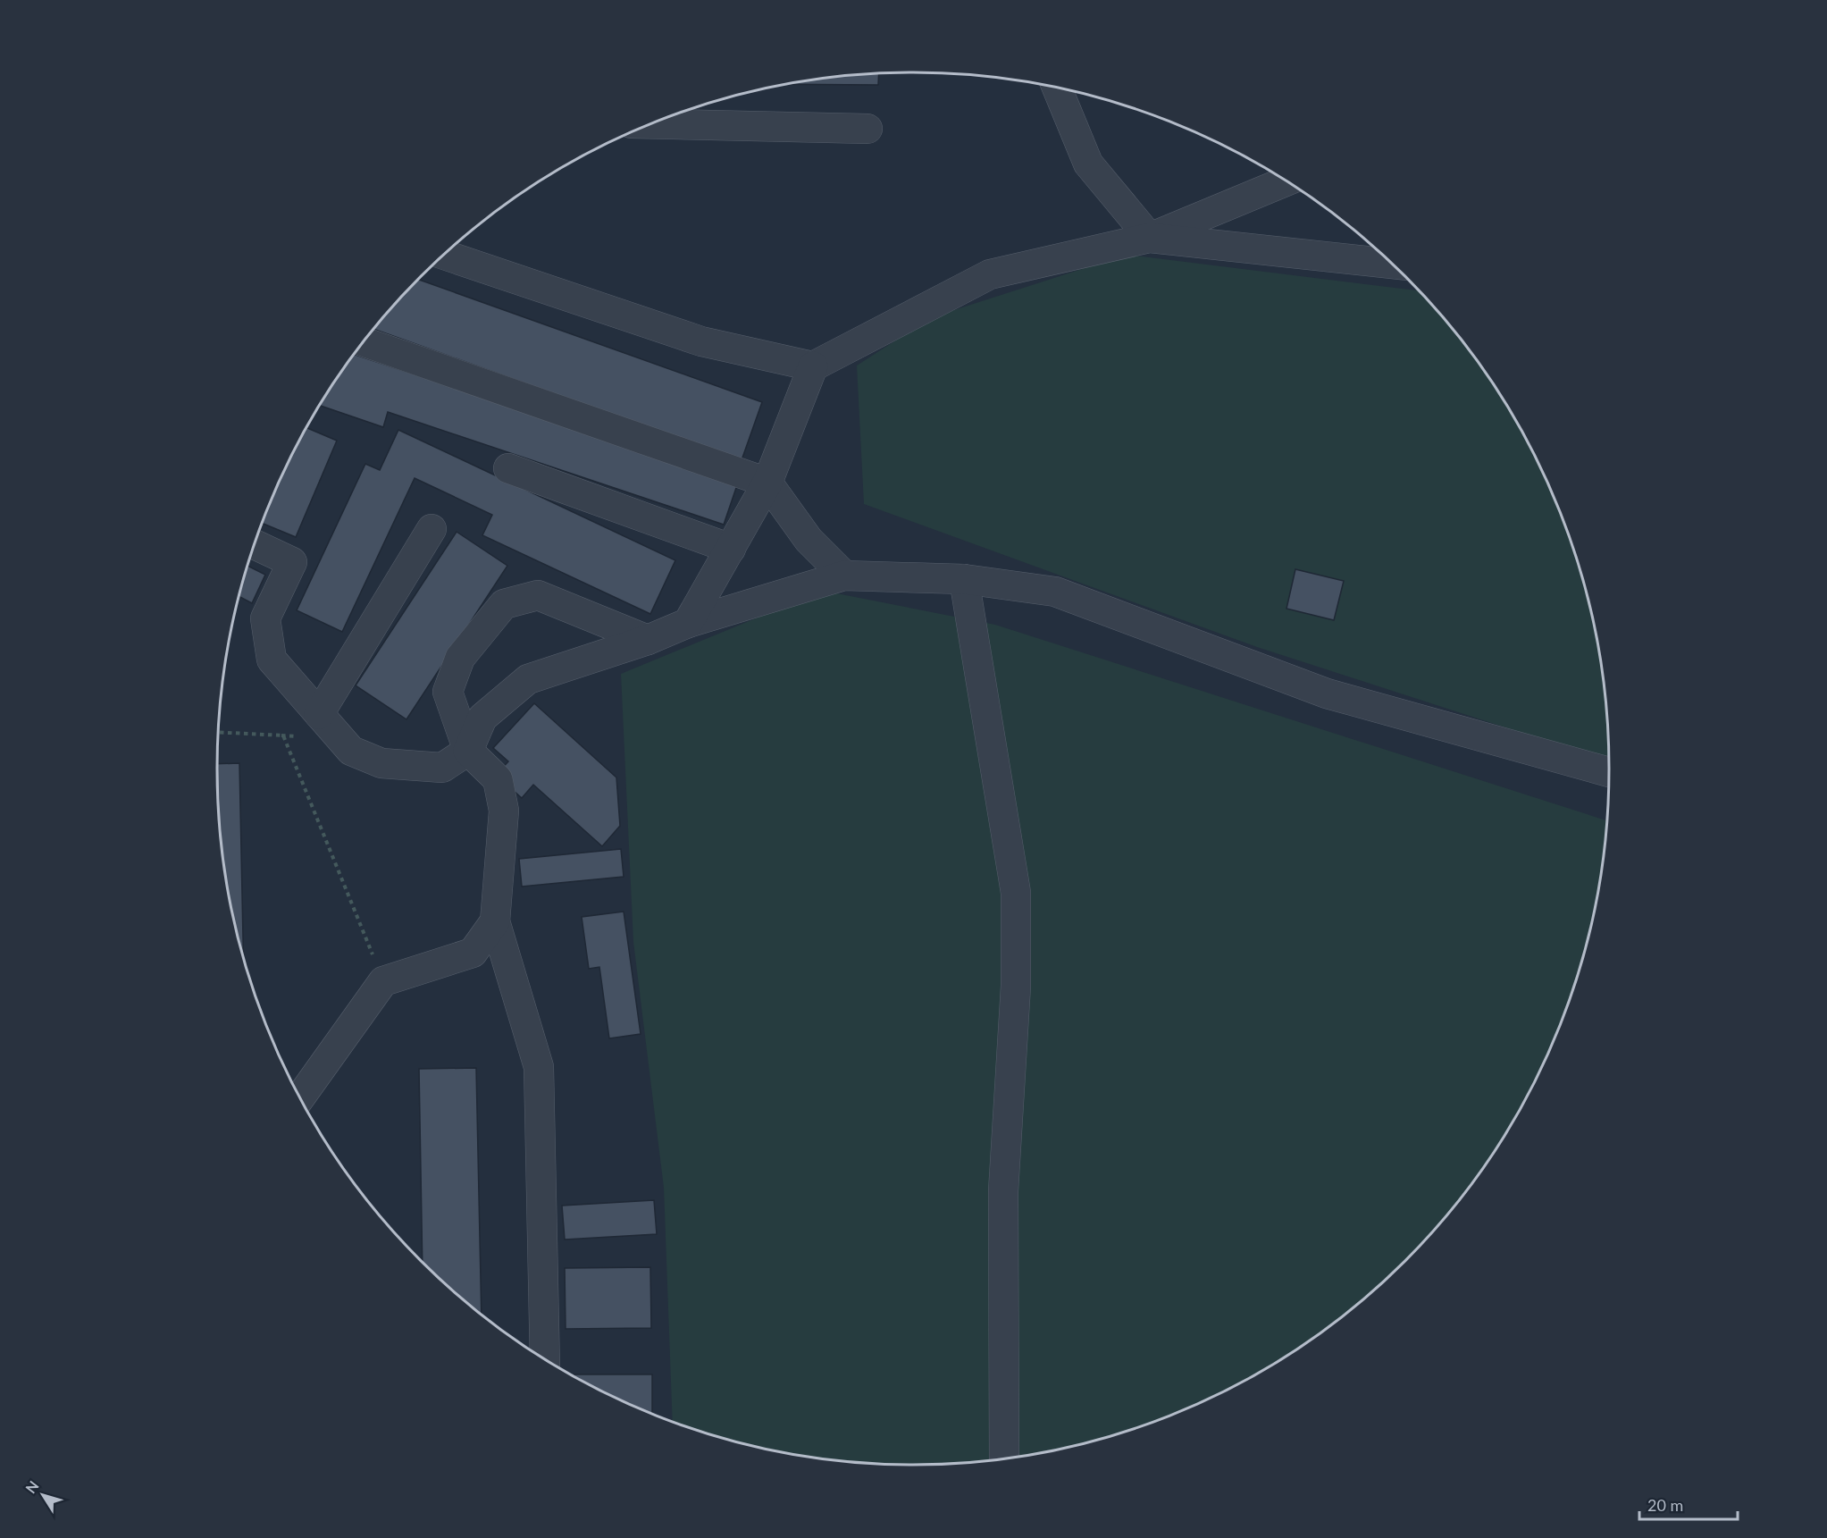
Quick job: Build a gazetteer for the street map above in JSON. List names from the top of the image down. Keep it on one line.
{"scale_bar":"20 m","north":"top left"}
